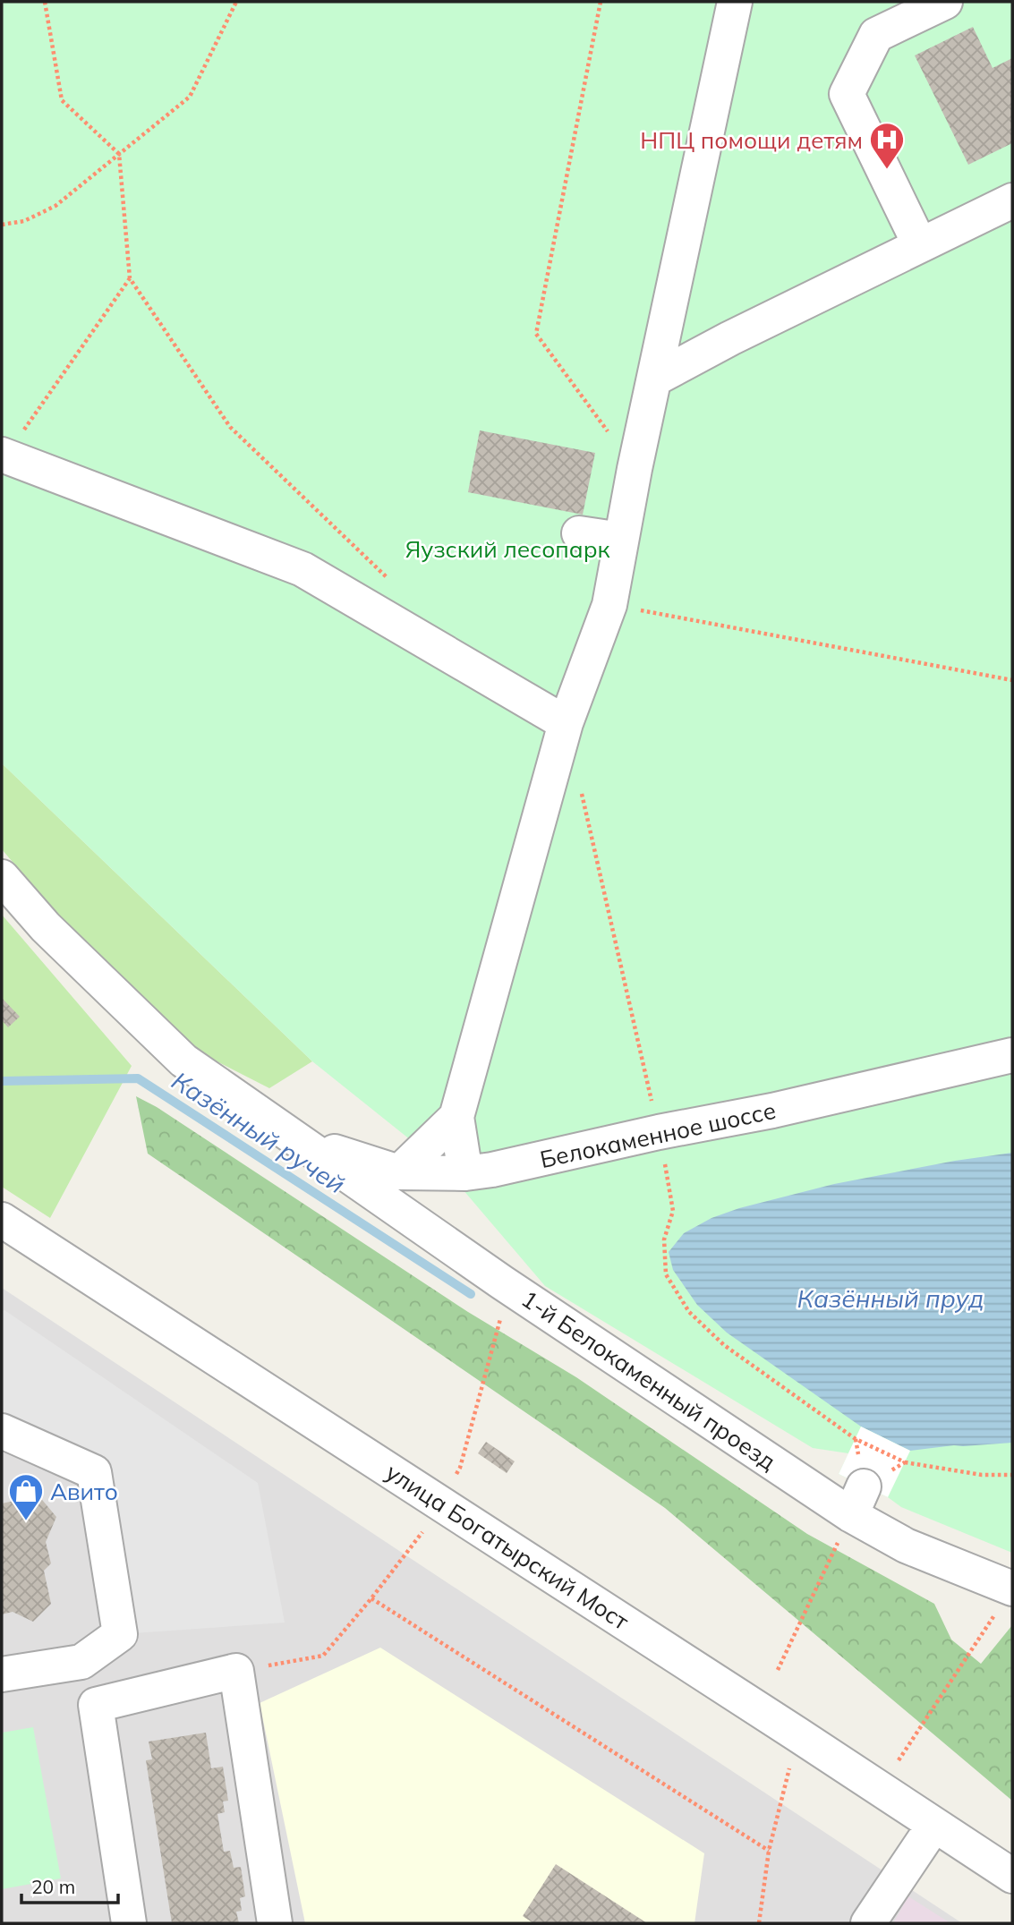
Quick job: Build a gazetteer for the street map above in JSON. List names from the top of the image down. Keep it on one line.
{"streets":{"street":["Белокаменное шоссе","1-й Белокаменный проезд","улица Богатырский Мост"]},"crossings":[["Белокаменное шоссе","1-й Белокаменный проезд"]],"water":["Казённый ручей","Казённый пруд"],"parks":["Яузский лесопарк"],"places":{"hospital":["НПЦ помощи детям"],"shop":["Авито"]},"scale_bar":"20 m"}
